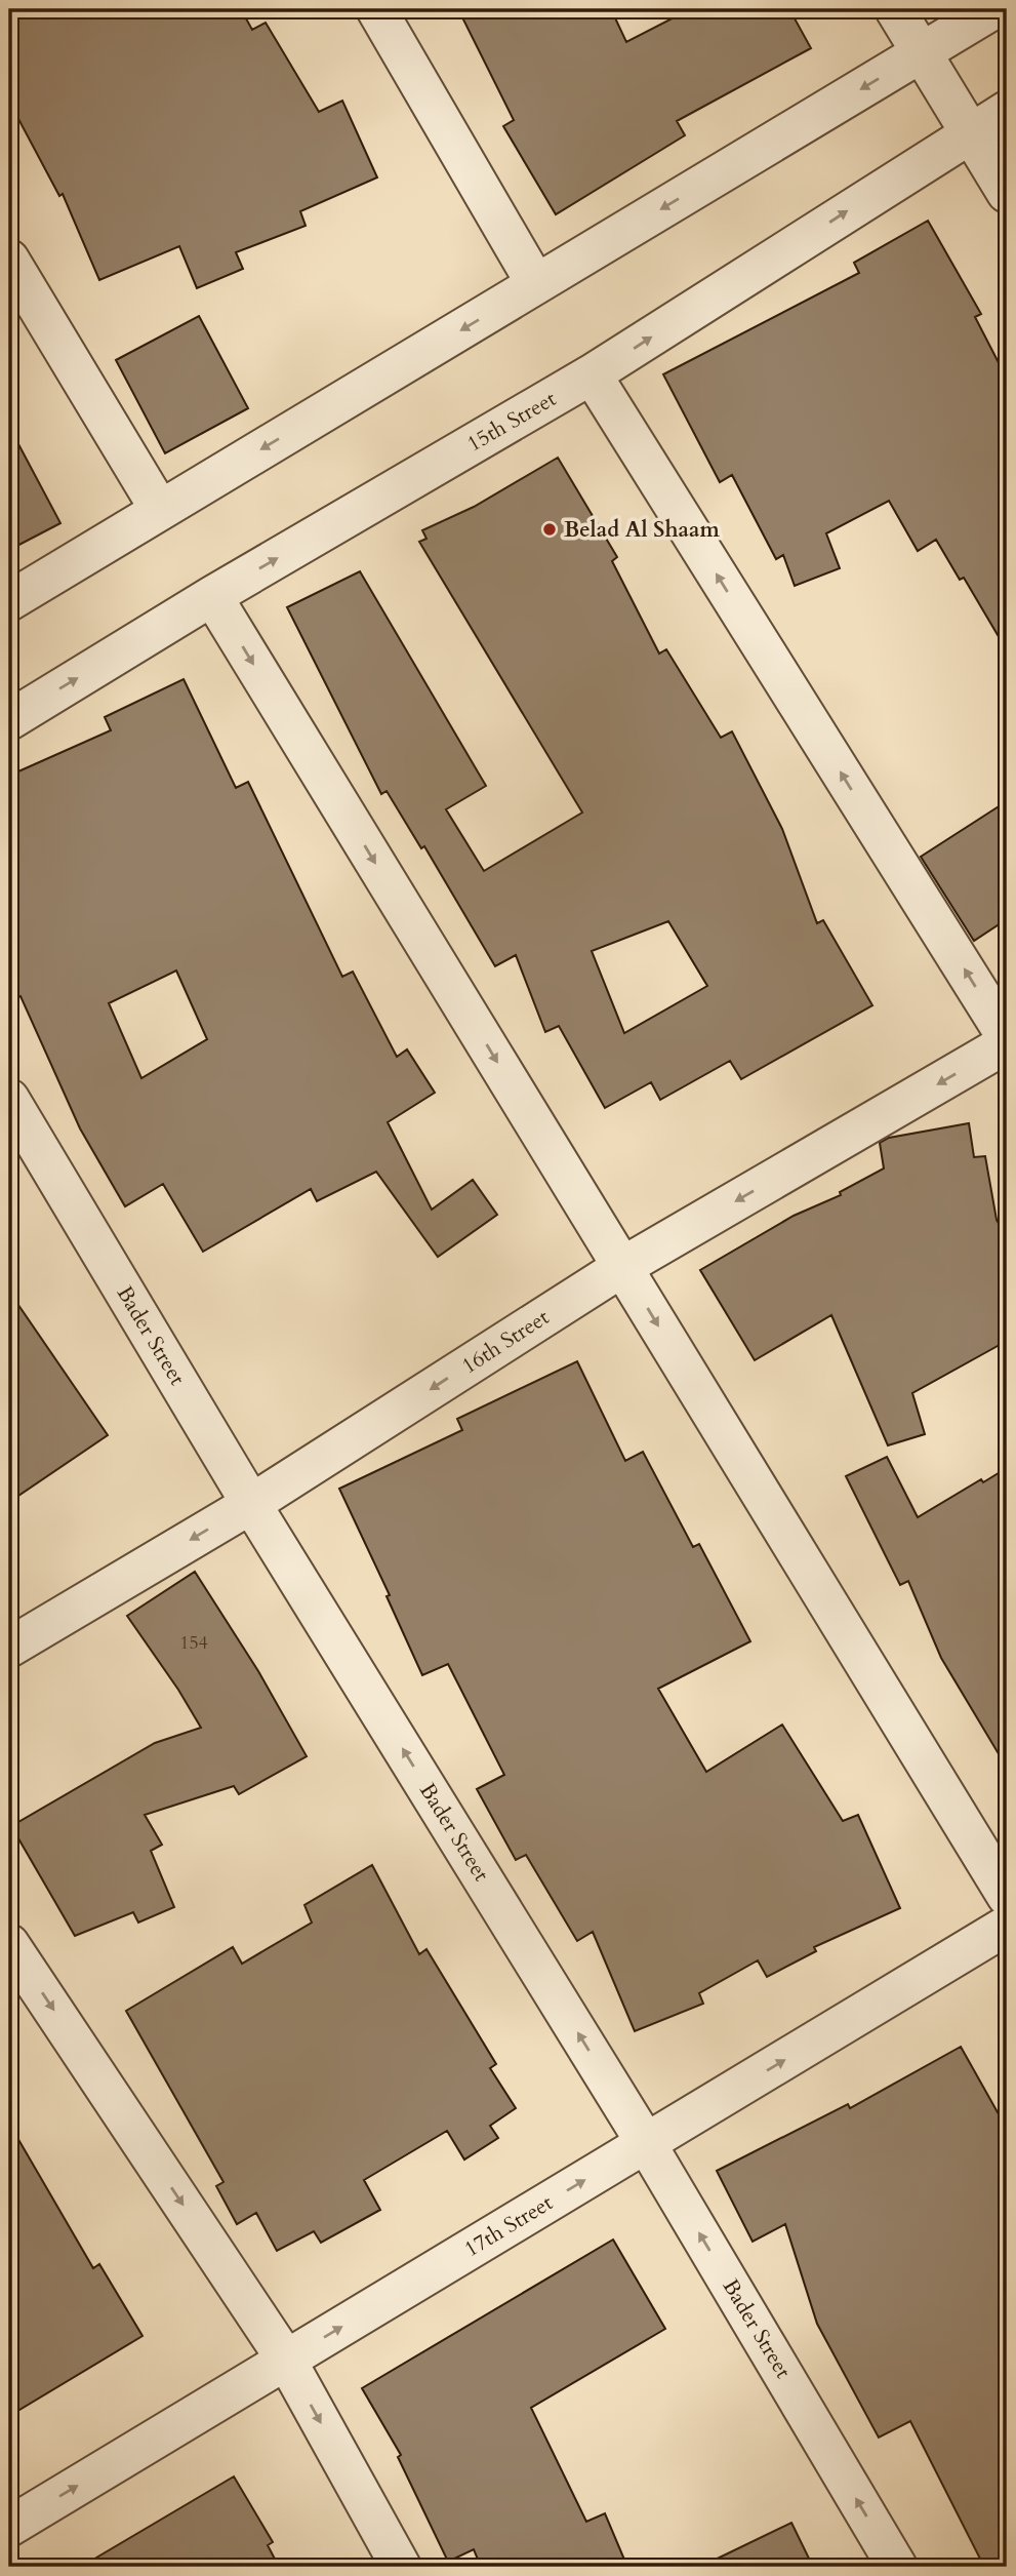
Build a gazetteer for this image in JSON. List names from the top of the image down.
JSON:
{
  "streets": {
    "street": [
      "15th Street",
      "Bader Street",
      "16th Street",
      "17th Street"
    ]
  },
  "crossings": [
    ["Bader Street", "16th Street"],
    ["Bader Street", "17th Street"]
  ],
  "one_way": ["Bader Street", "16th Street", "17th Street"],
  "places": ["Belad Al Shaam"],
  "house_numbers": ["154"]
}
